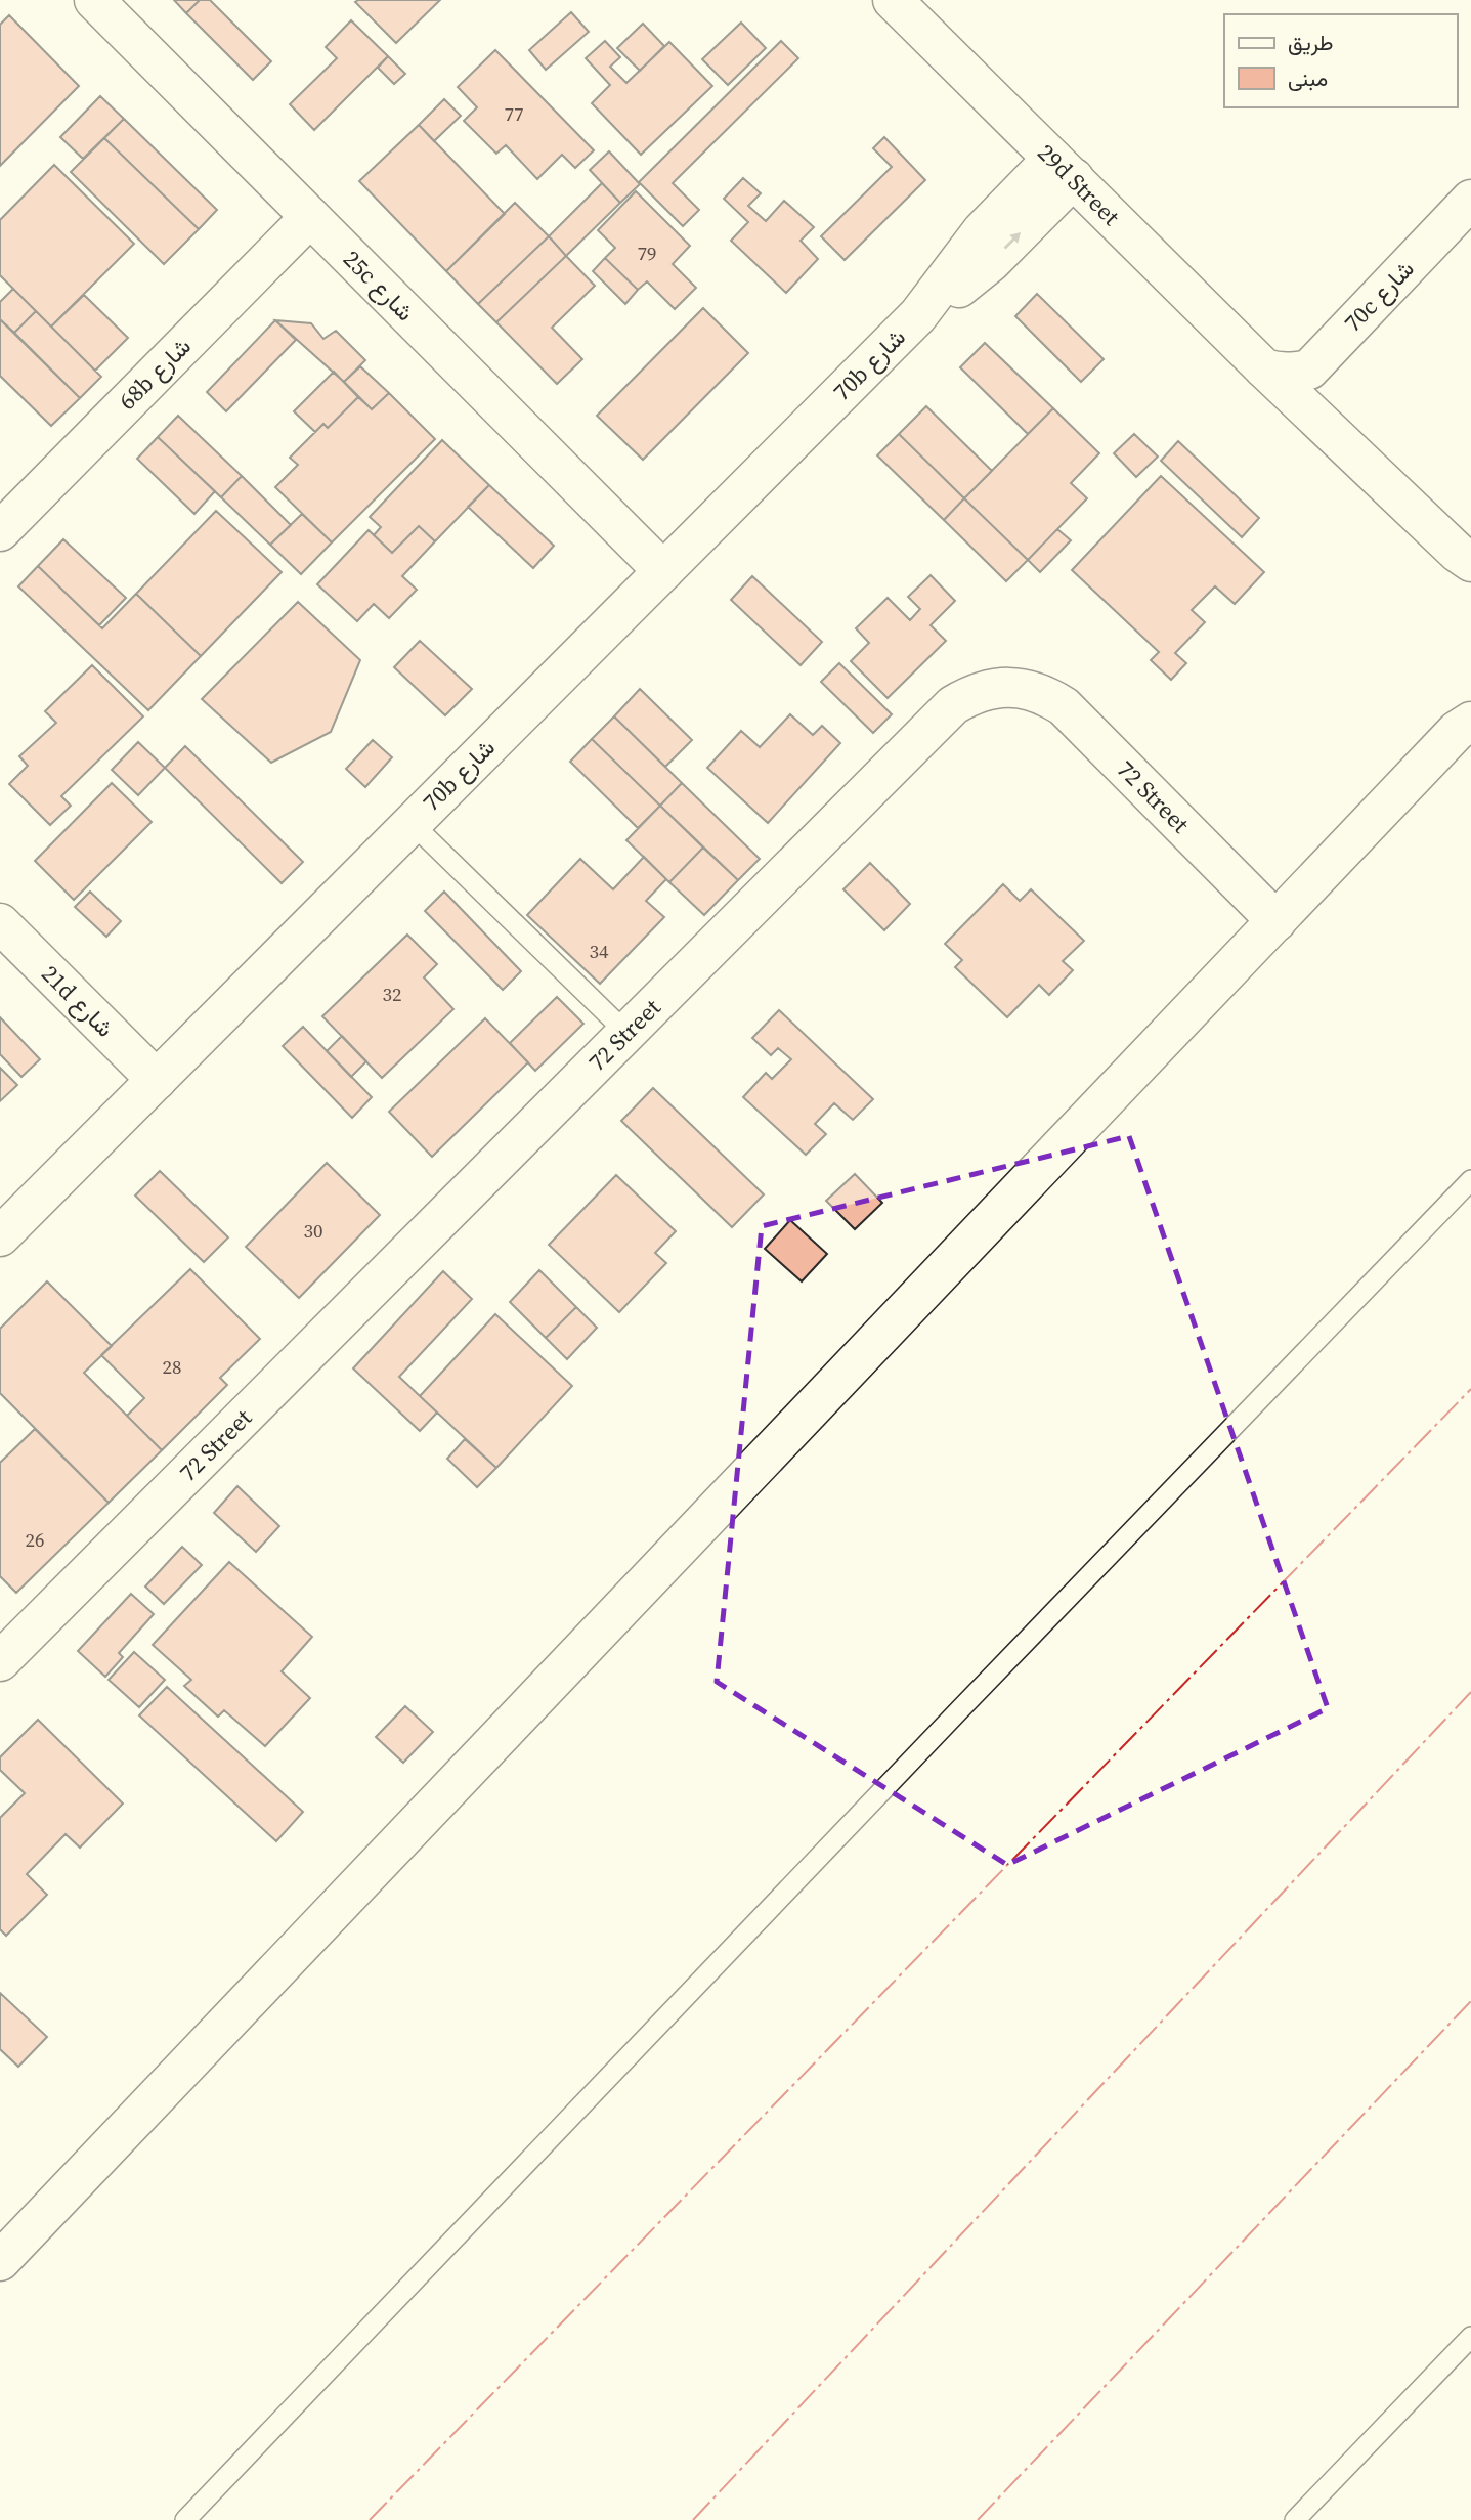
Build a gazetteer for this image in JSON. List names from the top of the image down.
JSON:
{
  "streets": {
    "street": [
      "29d Street",
      "25c شارع",
      "70c شارع",
      "70b شارع",
      "68b شارع",
      "72 Street",
      "21d شارع"
    ]
  },
  "crossings": [
    ["29d Street", "70c شارع"],
    ["29d Street", "70b شارع"],
    ["25c شارع", "70b شارع"],
    ["25c شارع", "68b شارع"],
    ["70b شارع", "21d شارع"]
  ],
  "house_numbers": [
    "77",
    "79",
    "34",
    "32",
    "30",
    "28",
    "26"
  ],
  "legend": ["طريق", "مبنى"]
}
